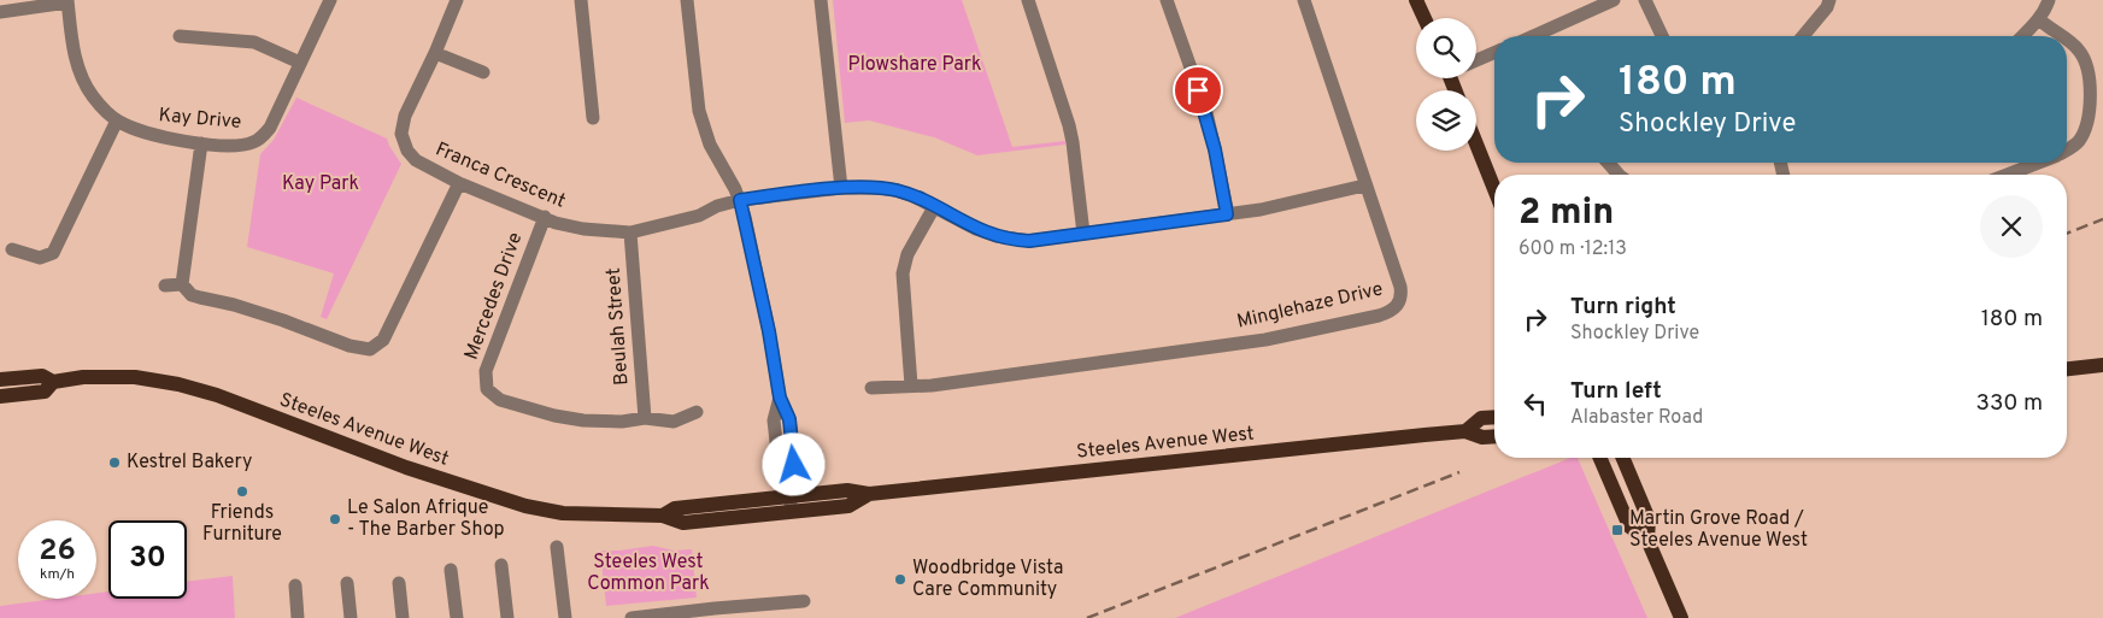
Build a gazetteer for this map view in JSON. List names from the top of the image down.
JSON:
{
  "streets": {
    "main road": ["Steeles Avenue West"],
    "street": [
      "Kay Drive",
      "Franca Crescent",
      "Mercedes Drive",
      "Minglehaze Drive",
      "Beulah Street"
    ]
  },
  "crossings": [
    ["Franca Crescent", "Mercedes Drive"],
    ["Franca Crescent", "Minglehaze Drive"],
    ["Franca Crescent", "Beulah Street"],
    ["Mercedes Drive", "Beulah Street"]
  ],
  "parks": ["Plowshare Park", "Kay Park", "Steeles West Common Park"],
  "places": {
    "other": [
      "Kestrel Bakery",
      "Friends Furniture",
      "Le Salon Afrique - The Barber Shop",
      "Woodbridge Vista Care Community"
    ],
    "transit": ["Martin Grove Road / Steeles Avenue West"]
  },
  "page": {
    "turn": ["180 m", "Shockley Drive"],
    "heading": ["2 min", "600 m · 12:13"],
    "list": [
      {
        "name": "Turn right",
        "note": "Shockley Drive",
        "value": "180 m"
      },
      {
        "name": "Turn left",
        "note": "Alabaster Road",
        "value": "330 m"
      }
    ],
    "speed": "26 km/h",
    "limit": "30"
  }
}
